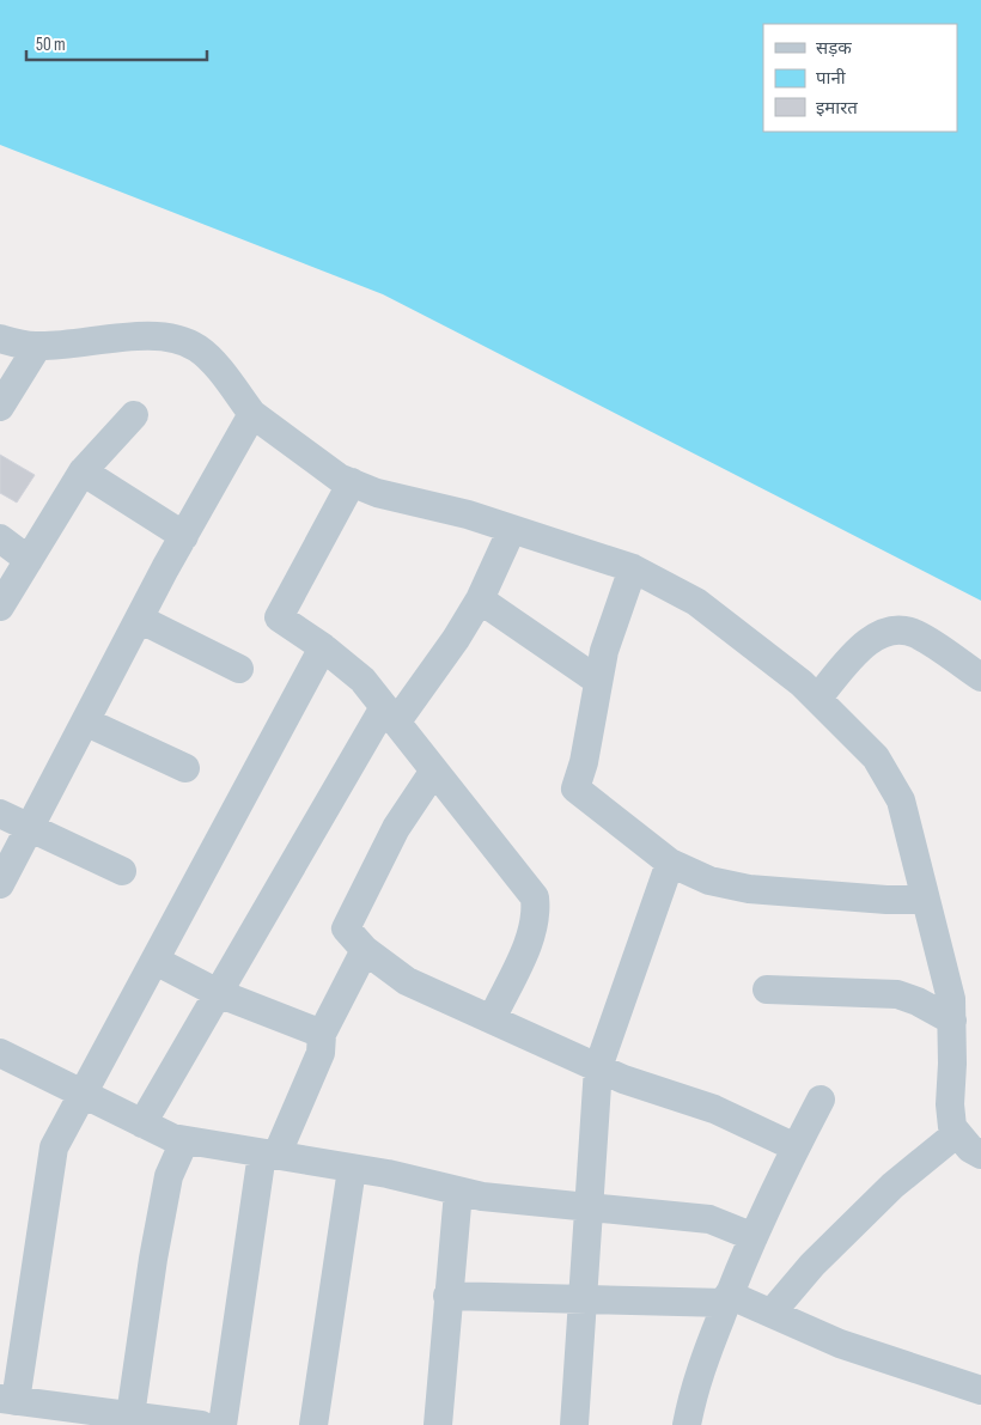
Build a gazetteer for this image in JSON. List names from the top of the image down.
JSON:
{
  "legend": ["सड़क", "पानी", "इमारत"],
  "scale_bar": "50 m"
}
